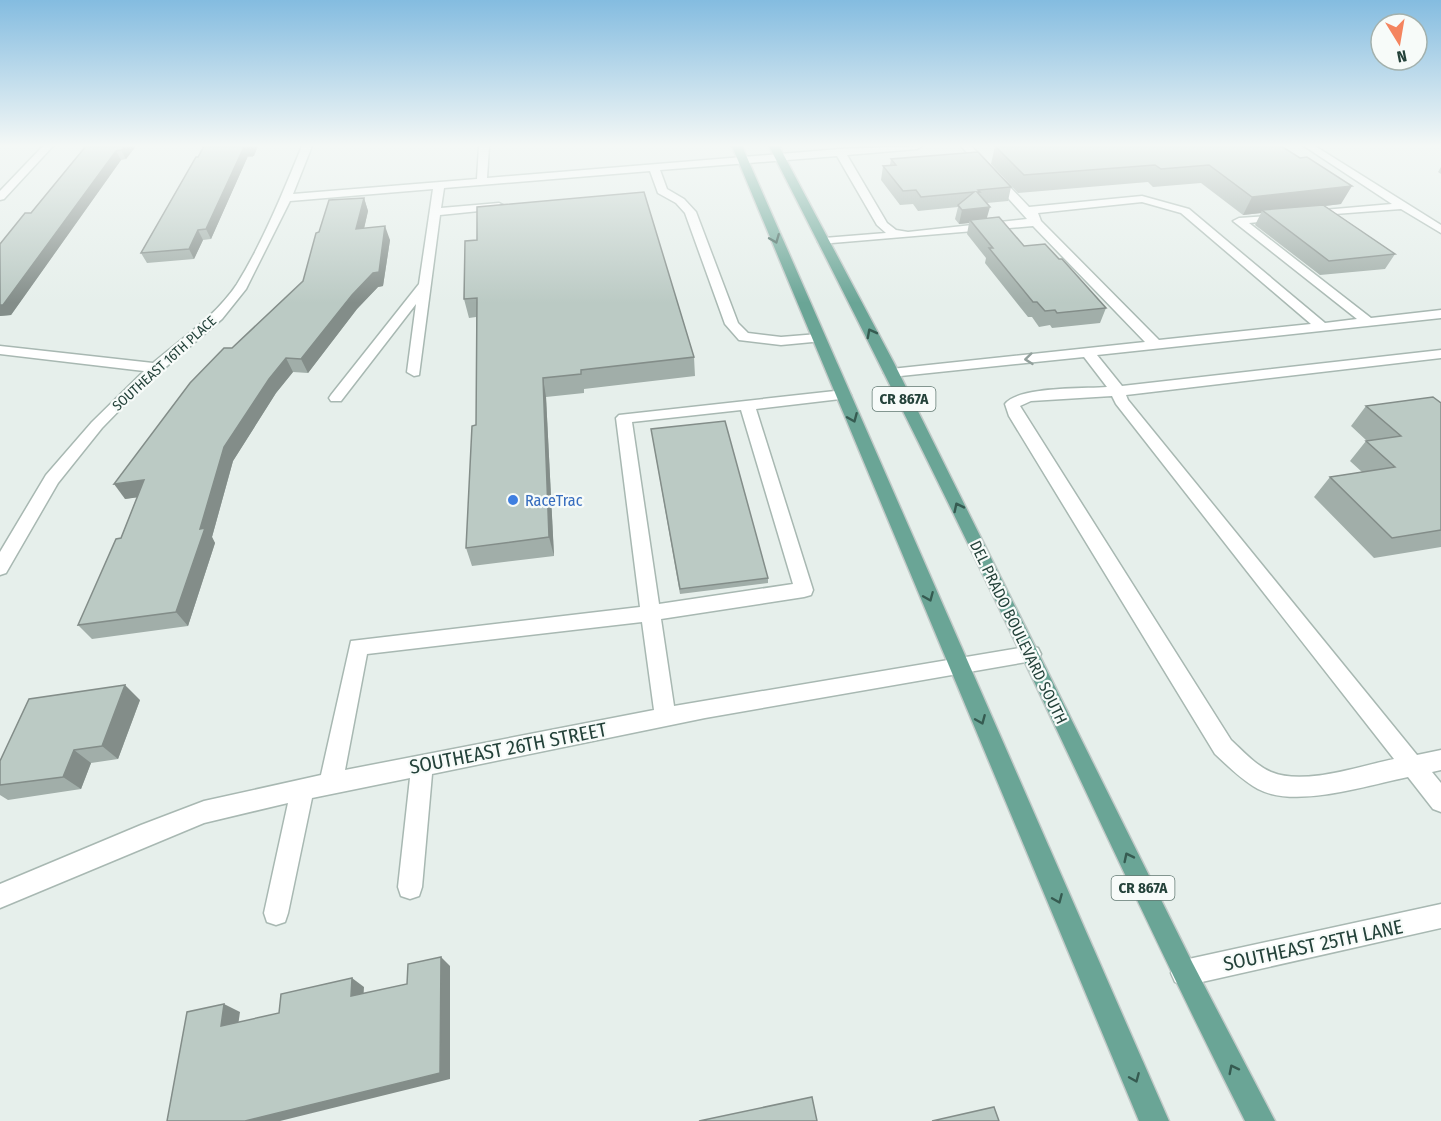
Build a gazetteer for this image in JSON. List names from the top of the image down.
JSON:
{
  "streets": {
    "main road": ["CR 867A", "DEL PRADO BOULEVARD SOUTH"],
    "street": ["SOUTHEAST 16TH PLACE", "SOUTHEAST 26TH STREET", "SOUTHEAST 25TH LANE"]
  },
  "crossings": [
    ["CR 867A", "SOUTHEAST 26TH STREET"],
    ["DEL PRADO BOULEVARD SOUTH", "SOUTHEAST 26TH STREET"],
    ["DEL PRADO BOULEVARD SOUTH", "SOUTHEAST 25TH LANE"]
  ],
  "places": ["RaceTrac"],
  "north": "bottom"
}
